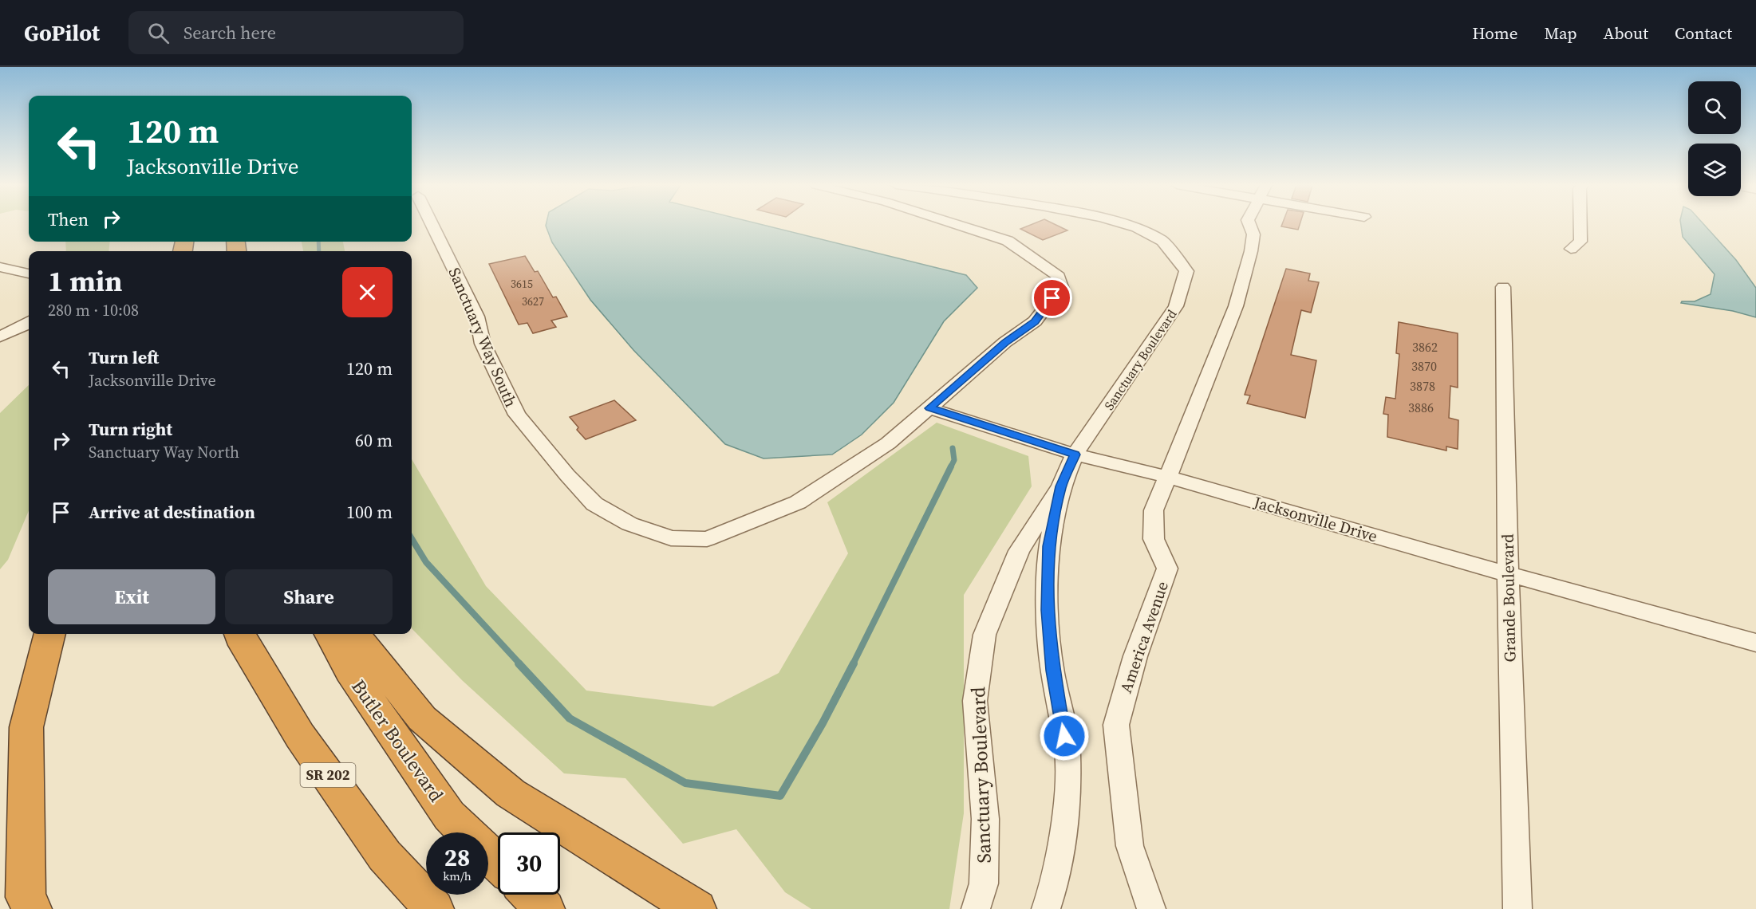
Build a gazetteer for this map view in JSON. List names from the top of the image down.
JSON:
{
  "streets": {
    "highway": ["Butler Boulevard", "SR 202"],
    "street": [
      "Sanctuary Way South",
      "Sanctuary Boulevard",
      "Jacksonville Drive",
      "Grande Boulevard",
      "America Avenue"
    ]
  },
  "crossings": [
    ["Sanctuary Way South", "Jacksonville Drive"],
    ["Sanctuary Boulevard", "Jacksonville Drive"],
    ["Jacksonville Drive", "Grande Boulevard"],
    ["Jacksonville Drive", "America Avenue"]
  ],
  "house_numbers": [
    "3615",
    "3627",
    "3862",
    "3870",
    "3878",
    "3886"
  ],
  "page": {
    "header": "GoPilot",
    "search": "Search here",
    "nav": [
      "Home",
      "Map",
      "About",
      "Contact"
    ],
    "turn": ["120 m", "Jacksonville Drive"],
    "then": "Then",
    "heading": ["1 min", "280 m · 10:08"],
    "list": [
      {
        "name": "Turn left",
        "note": "Jacksonville Drive",
        "value": "120 m"
      },
      {
        "name": "Turn right",
        "note": "Sanctuary Way North",
        "value": "60 m"
      },
      {
        "name": "Arrive at destination",
        "value": "100 m"
      }
    ],
    "buttons": ["Exit", "Share"],
    "speed": "28 km/h",
    "limit": "30"
  }
}
